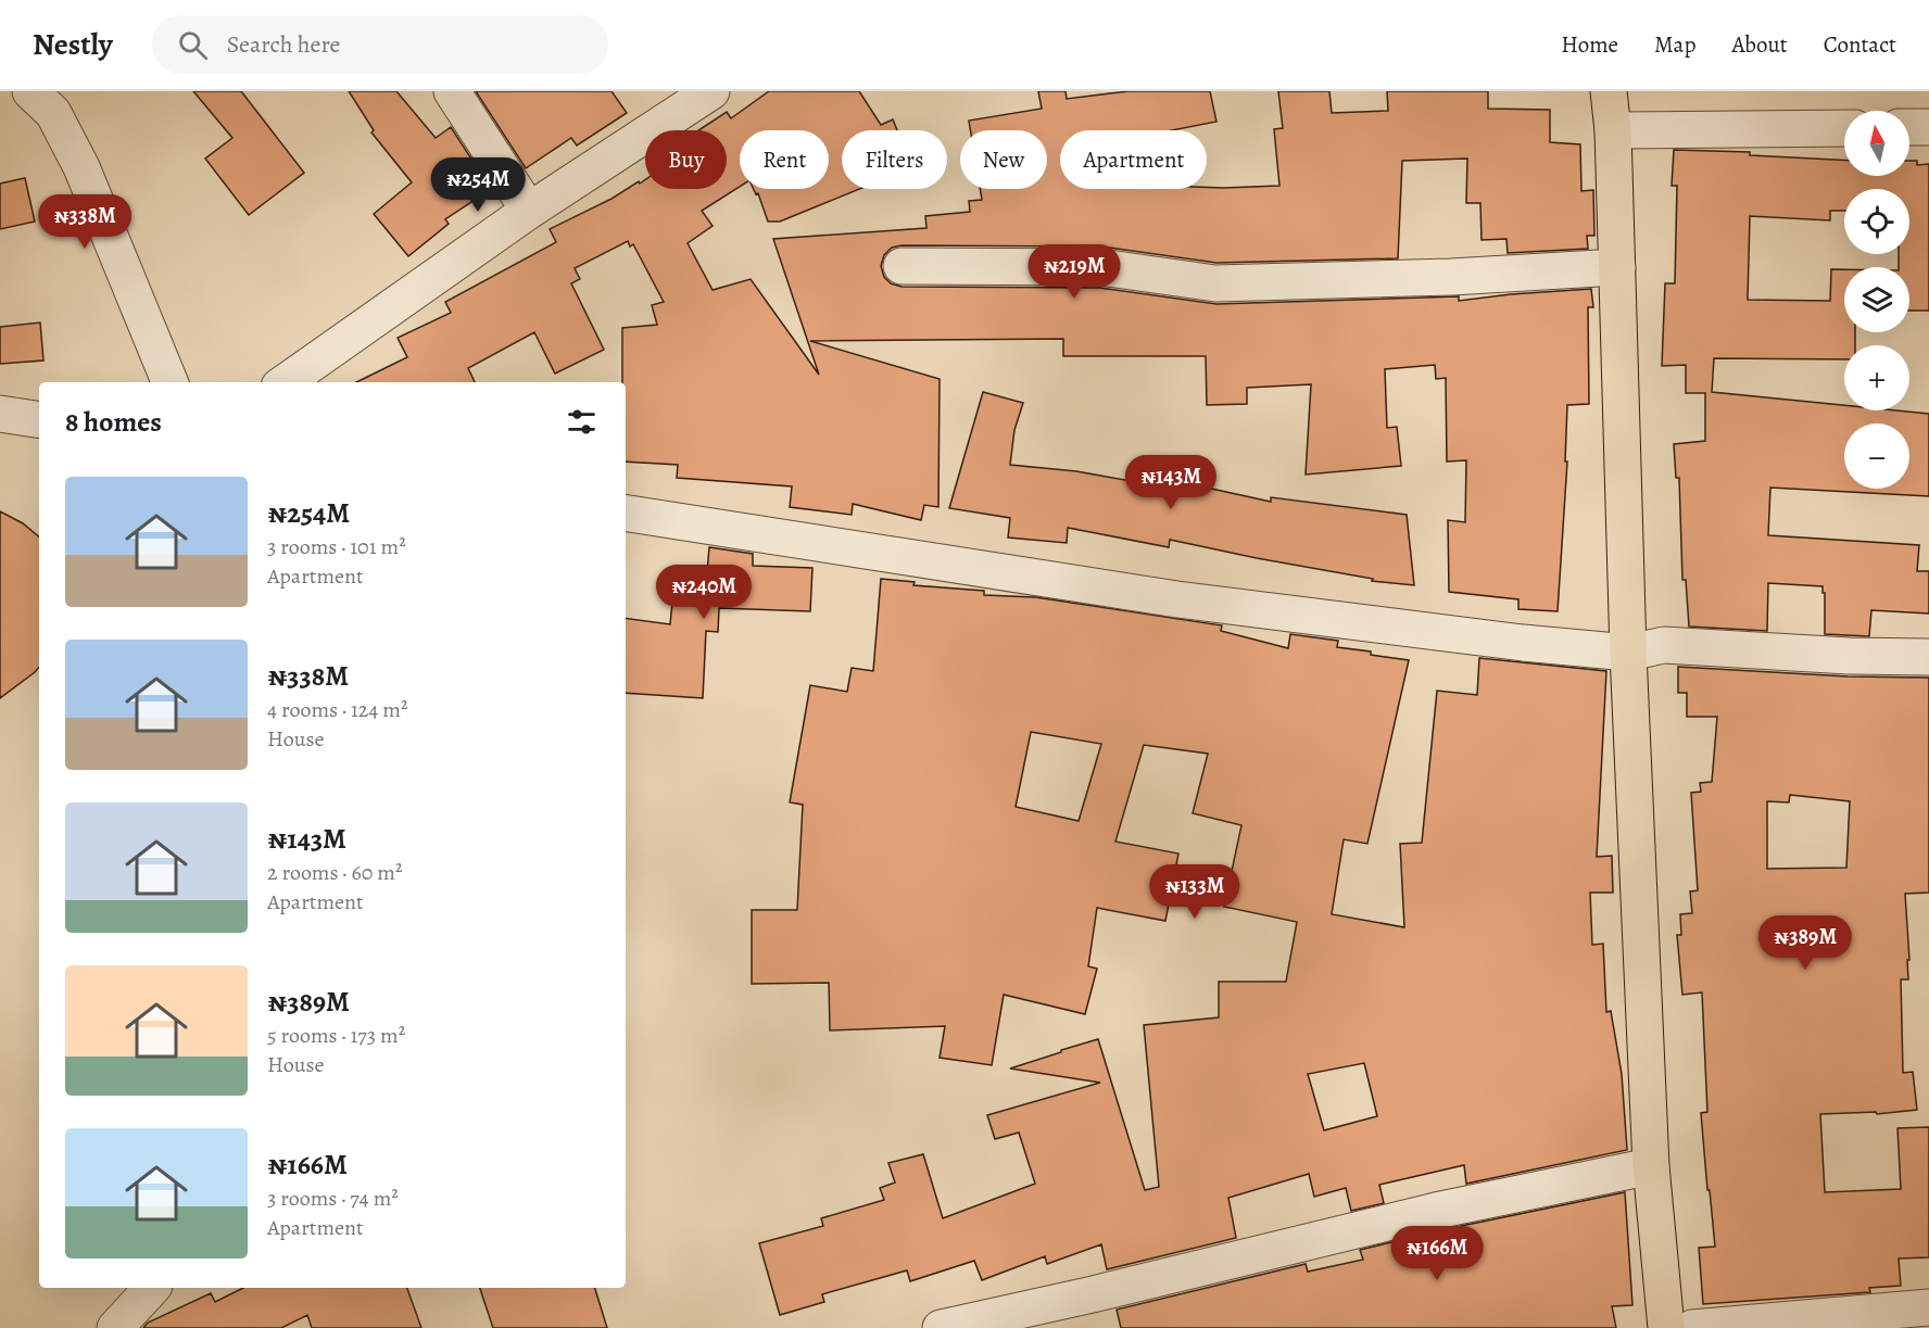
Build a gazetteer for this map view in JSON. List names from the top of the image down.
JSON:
{
  "north": "top",
  "page": {
    "header": "Nestly",
    "search": "Search here",
    "nav": [
      "Home",
      "Map",
      "About",
      "Contact"
    ],
    "map_buttons": ["+", "−"],
    "chip": [
      "Buy",
      "Rent",
      "Filters",
      "New",
      "Apartment"
    ],
    "price": [
      "₦254M",
      "₦338M",
      "₦219M",
      "₦143M",
      "₦240M",
      "₦133M",
      "₦389M",
      "₦166M"
    ],
    "heading": "8 homes",
    "list": [
      {
        "name": "₦254M",
        "note": "3 rooms · 101 m² · Apartment"
      },
      {
        "name": "₦338M",
        "note": "4 rooms · 124 m² · House"
      },
      {
        "name": "₦143M",
        "note": "2 rooms · 60 m² · Apartment"
      },
      {
        "name": "₦389M",
        "note": "5 rooms · 173 m² · House"
      },
      {
        "name": "₦166M",
        "note": "3 rooms · 74 m² · Apartment"
      }
    ]
  }
}
